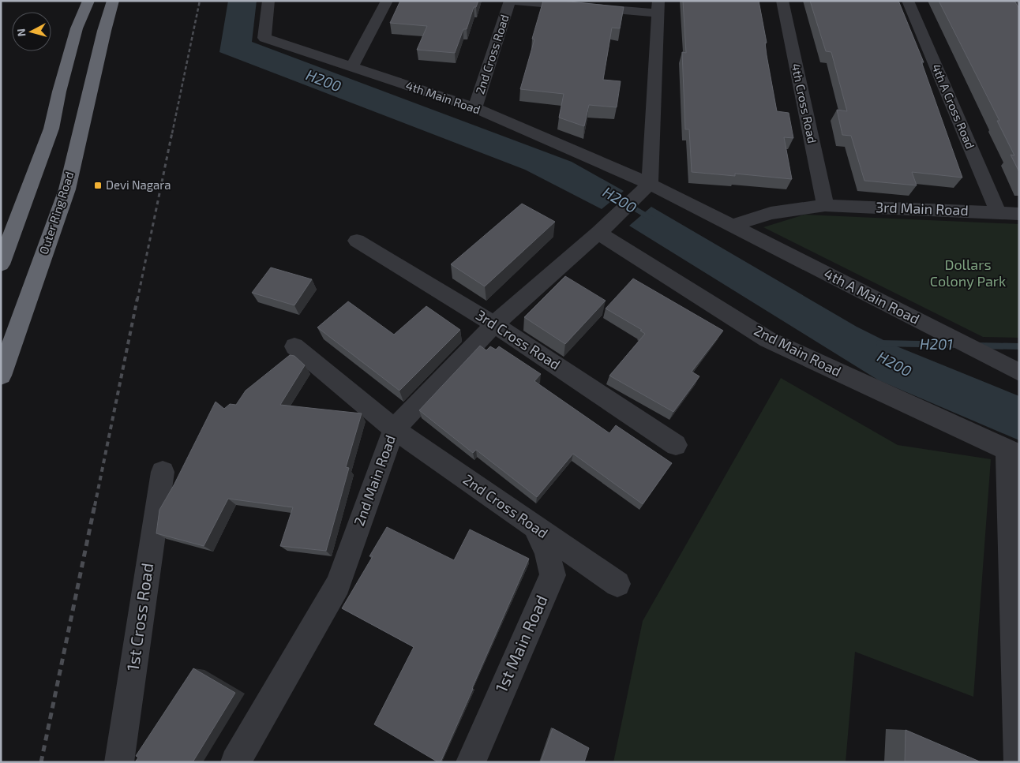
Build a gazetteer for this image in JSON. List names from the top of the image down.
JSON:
{
  "streets": {
    "highway": ["Outer Ring Road"],
    "street": [
      "2nd Cross Road",
      "4th Main Road",
      "4th Cross Road",
      "4th A Cross Road",
      "3rd Main Road",
      "4th A Main Road",
      "3rd Cross Road",
      "2nd Main Road",
      "1st Cross Road",
      "1st Main Road"
    ]
  },
  "crossings": [
    ["2nd Cross Road", "4th Main Road"],
    ["2nd Cross Road", "2nd Main Road"],
    ["2nd Cross Road", "1st Main Road"],
    ["4th Main Road", "3rd Main Road"],
    ["4th Main Road", "4th A Main Road"],
    ["4th Cross Road", "3rd Main Road"],
    ["4th A Cross Road", "3rd Main Road"],
    ["3rd Main Road", "4th A Main Road"],
    ["3rd Cross Road", "2nd Main Road"]
  ],
  "water": ["H200", "H201"],
  "parks": ["Dollars Colony Park"],
  "places": {
    "transit": ["Devi Nagara"]
  },
  "north": "left"
}
